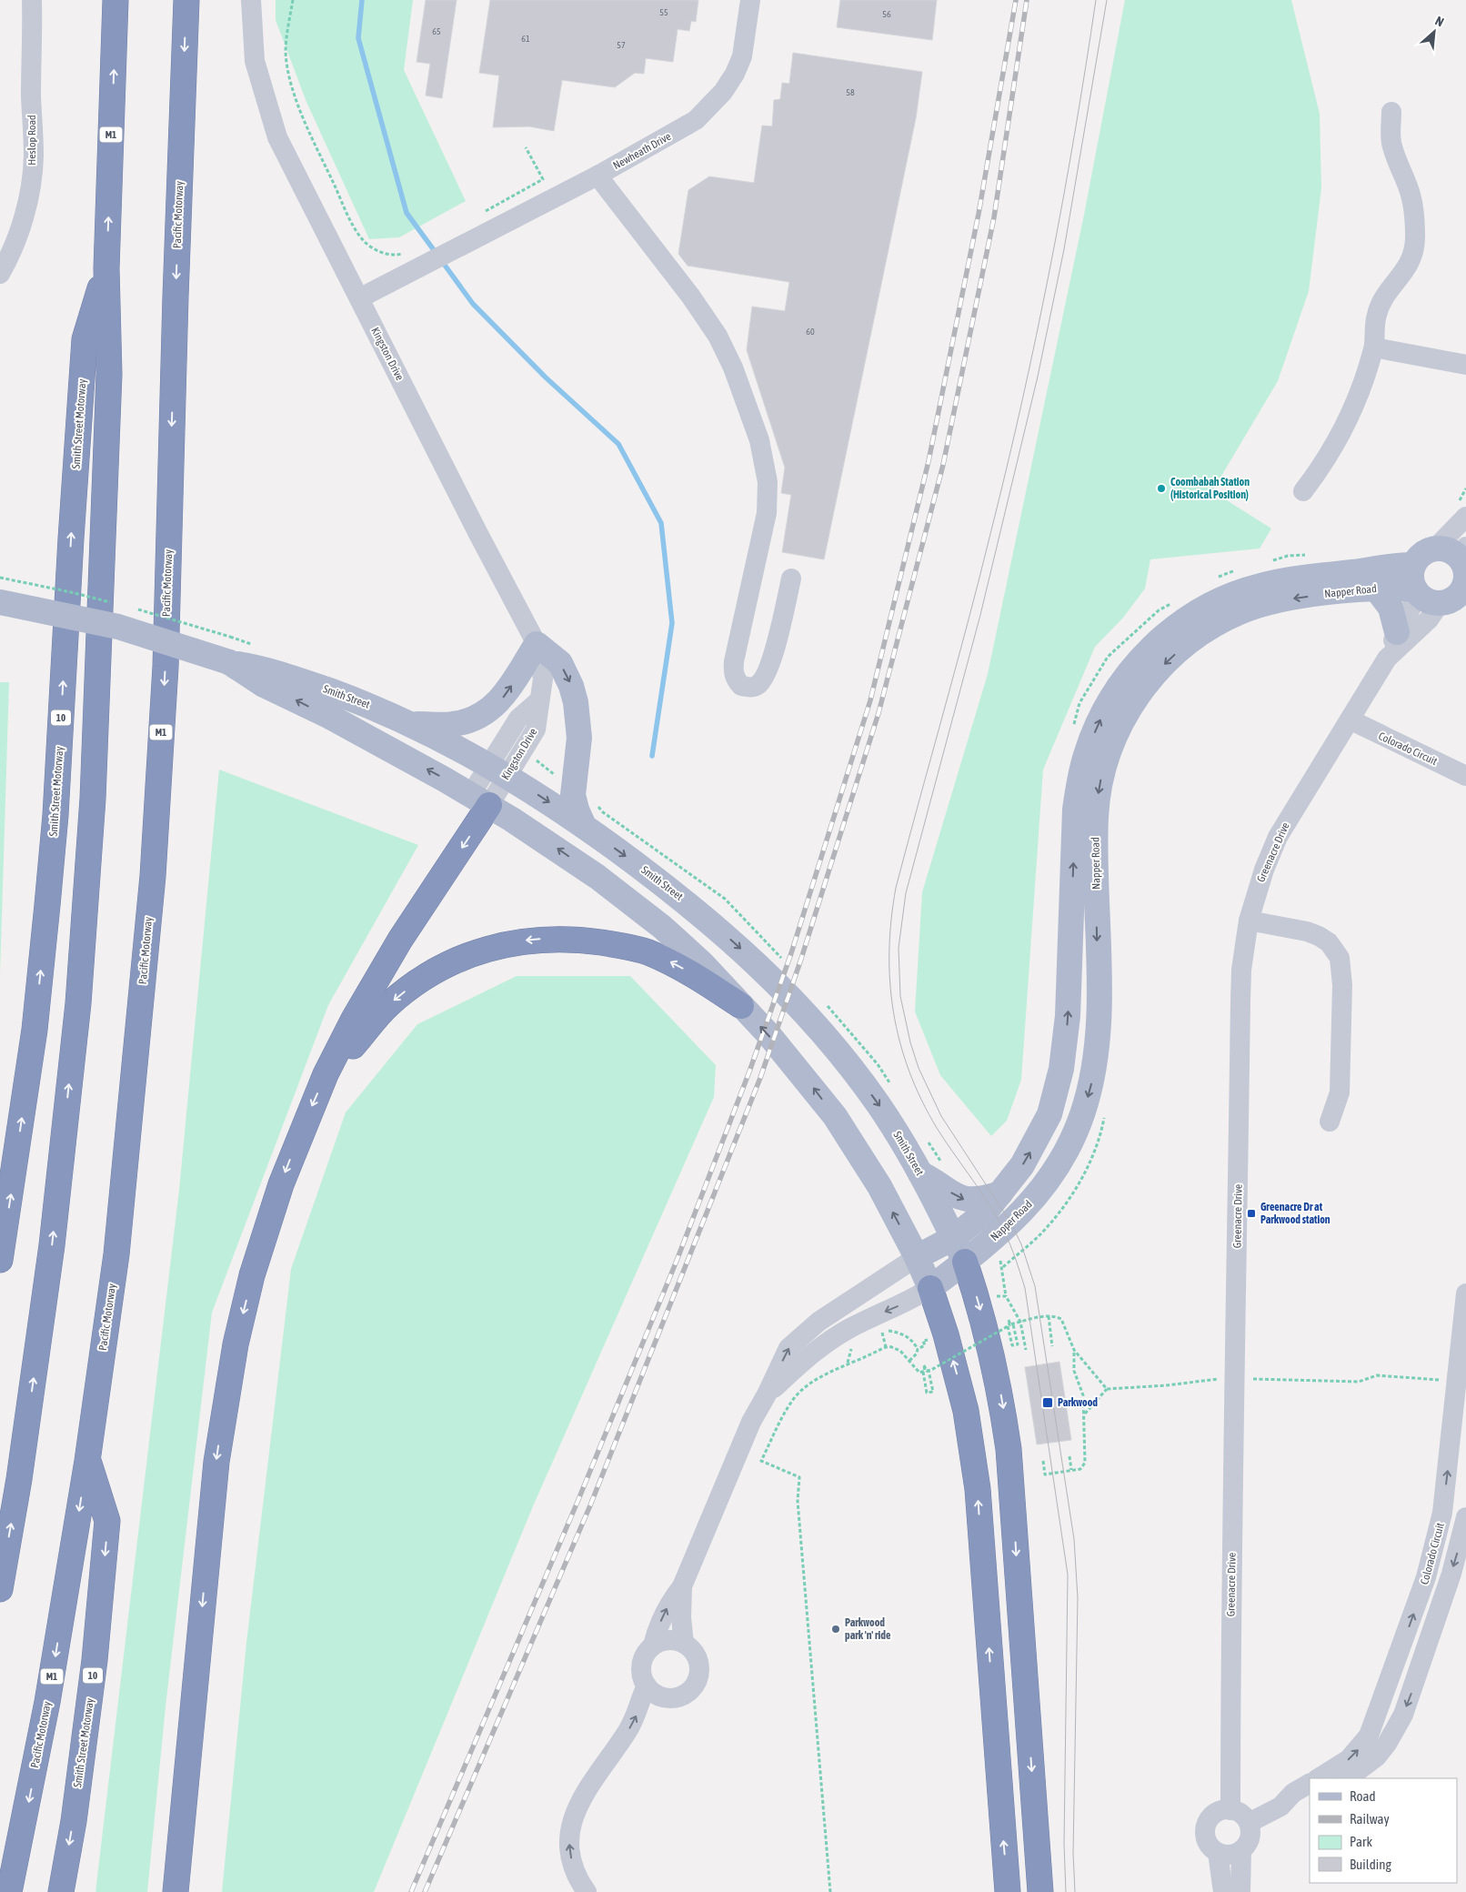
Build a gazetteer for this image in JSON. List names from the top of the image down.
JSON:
{
  "streets": {
    "highway": [
      "M1",
      "Pacific Motorway",
      "Smith Street Motorway",
      "10"
    ],
    "main road": ["Napper Road", "Smith Street"],
    "street": [
      "Heslop Road",
      "Newheath Drive",
      "Kingston Drive",
      "Colorado Circuit",
      "Greenacre Drive"
    ]
  },
  "crossings": [
    ["M1", "Smith Street Motorway"],
    ["Newheath Drive", "Kingston Drive"],
    ["Pacific Motorway", "Smith Street Motorway"],
    ["Kingston Drive", "Smith Street"],
    ["Napper Road", "Smith Street"],
    ["Napper Road", "Greenacre Drive"],
    ["Colorado Circuit", "Greenacre Drive"]
  ],
  "places": {
    "other": ["Coombabah Station (Historical Position)", "Parkwood park 'n' ride"],
    "transit": ["Greenacre Dr at Parkwood station", "Parkwood"]
  },
  "house_numbers": [
    "55",
    "56",
    "65",
    "61",
    "57",
    "58",
    "60"
  ],
  "legend": [
    "Road",
    "Railway",
    "Park",
    "Building"
  ],
  "north": "top right"
}
